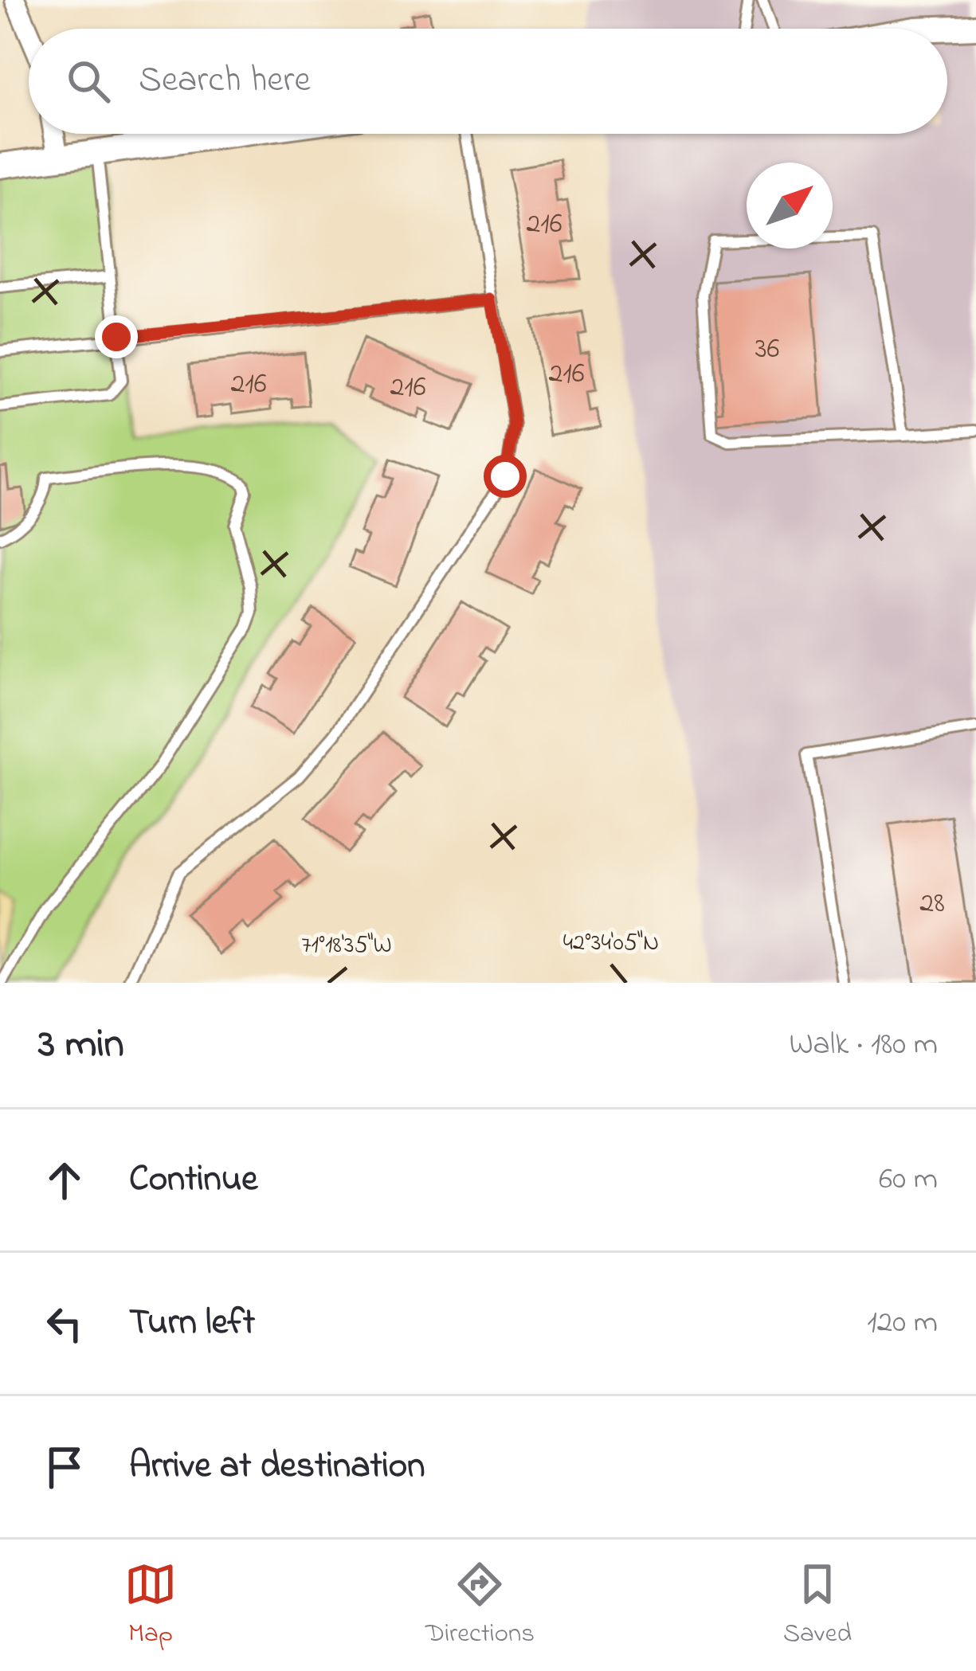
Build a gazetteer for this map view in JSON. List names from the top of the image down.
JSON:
{
  "house_numbers": [
    "216",
    "36",
    "216",
    "216",
    "216",
    "28"
  ],
  "north": "top right",
  "page": {
    "search": "Search here",
    "heading": ["3 min", "Walk · 180 m"],
    "list": [
      ["Continue", "60 m"],
      ["Turn left", "120 m"],
      "Arrive at destination"
    ],
    "nav": ["Map", "Directions", "Saved"]
  },
  "coordinates": ["42°34'05\"N", "71°18'35\"W"]
}
